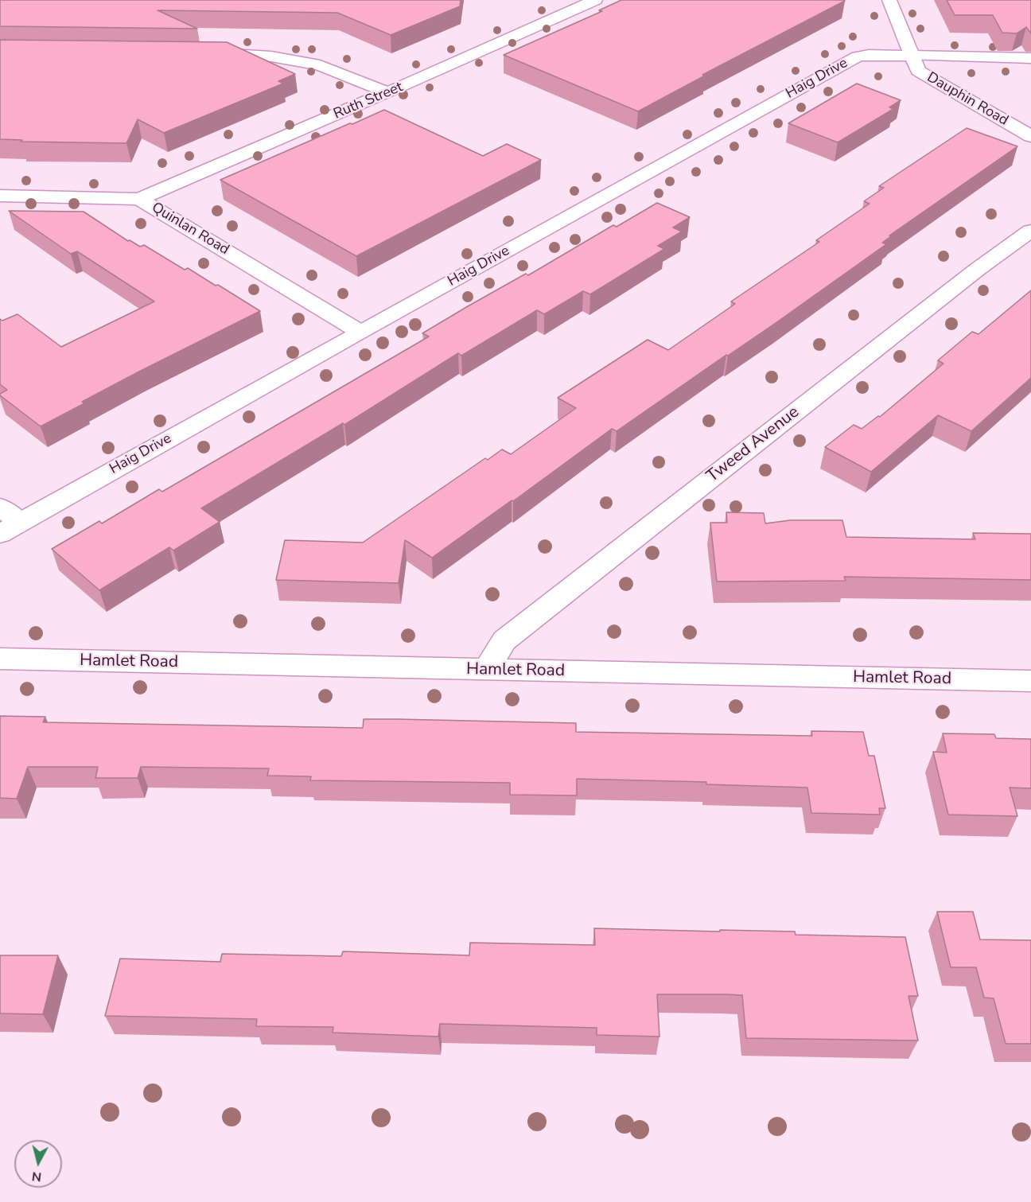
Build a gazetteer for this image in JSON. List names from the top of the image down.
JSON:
{
  "streets": {
    "street": [
      "Haig Drive",
      "Dauphin Road",
      "Ruth Street",
      "Quinlan Road",
      "Tweed Avenue",
      "Hamlet Road"
    ]
  },
  "crossings": [
    ["Haig Drive", "Dauphin Road"],
    ["Haig Drive", "Quinlan Road"],
    ["Ruth Street", "Quinlan Road"],
    ["Tweed Avenue", "Hamlet Road"]
  ],
  "north": "bottom"
}
